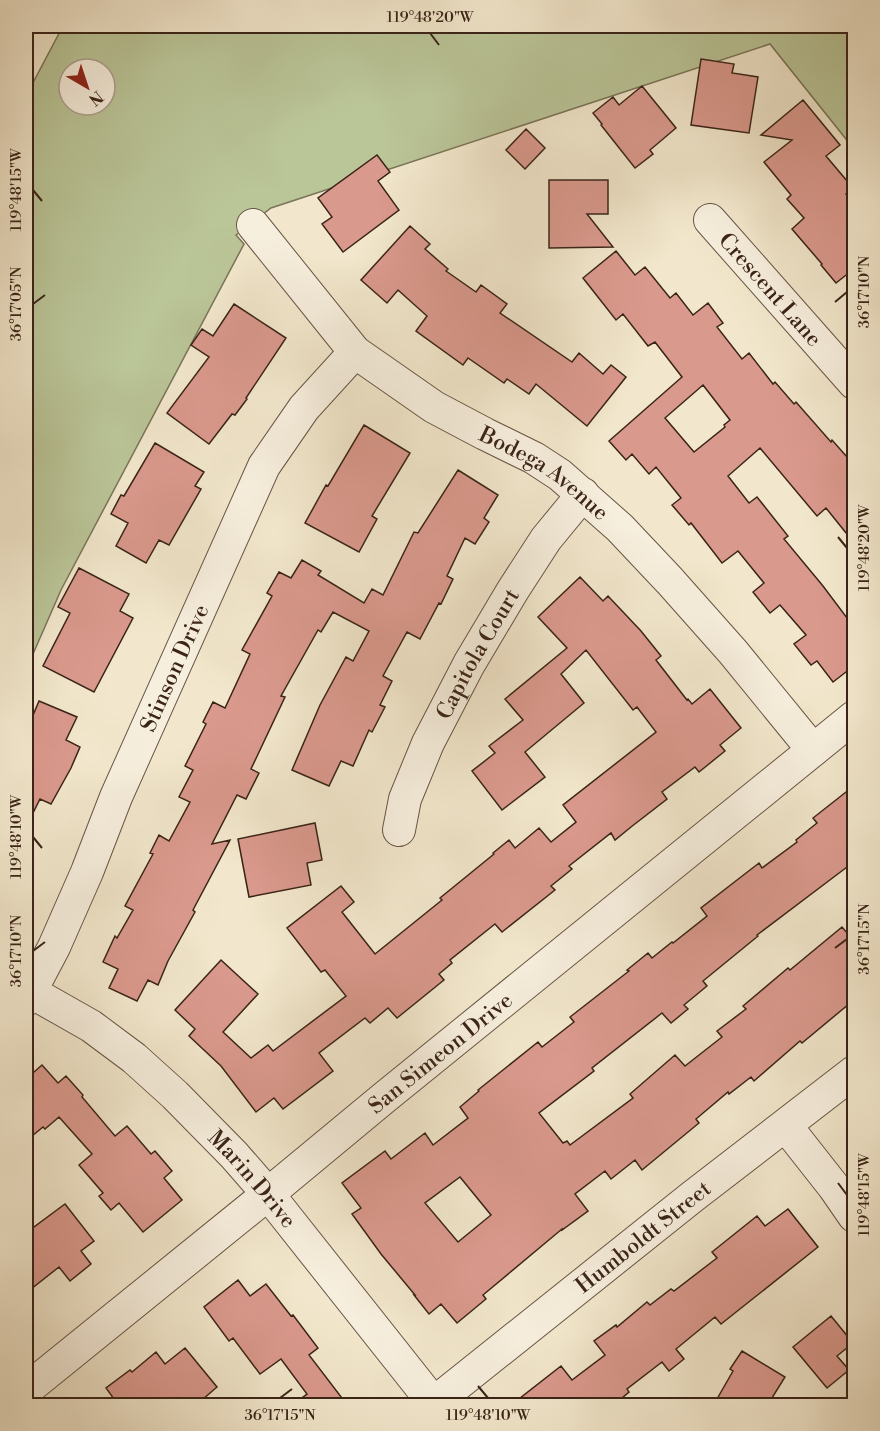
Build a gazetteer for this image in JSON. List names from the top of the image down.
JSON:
{
  "streets": {
    "street": [
      "Crescent Lane",
      "Bodega Avenue",
      "Capitola Court",
      "Stinson Drive",
      "San Simeon Drive",
      "Marin Drive",
      "Humboldt Street"
    ]
  },
  "crossings": [
    ["Bodega Avenue", "Capitola Court"],
    ["Bodega Avenue", "Stinson Drive"],
    ["Bodega Avenue", "San Simeon Drive"],
    ["Stinson Drive", "Marin Drive"],
    ["San Simeon Drive", "Marin Drive"],
    ["Marin Drive", "Humboldt Street"]
  ],
  "north": "bottom right",
  "coordinates": [
    "119°48'20\"W",
    "119°48'15\"W",
    "36°17'10\"N",
    "36°17'05\"N",
    "119°48'10\"W",
    "36°17'15\"N"
  ]
}
